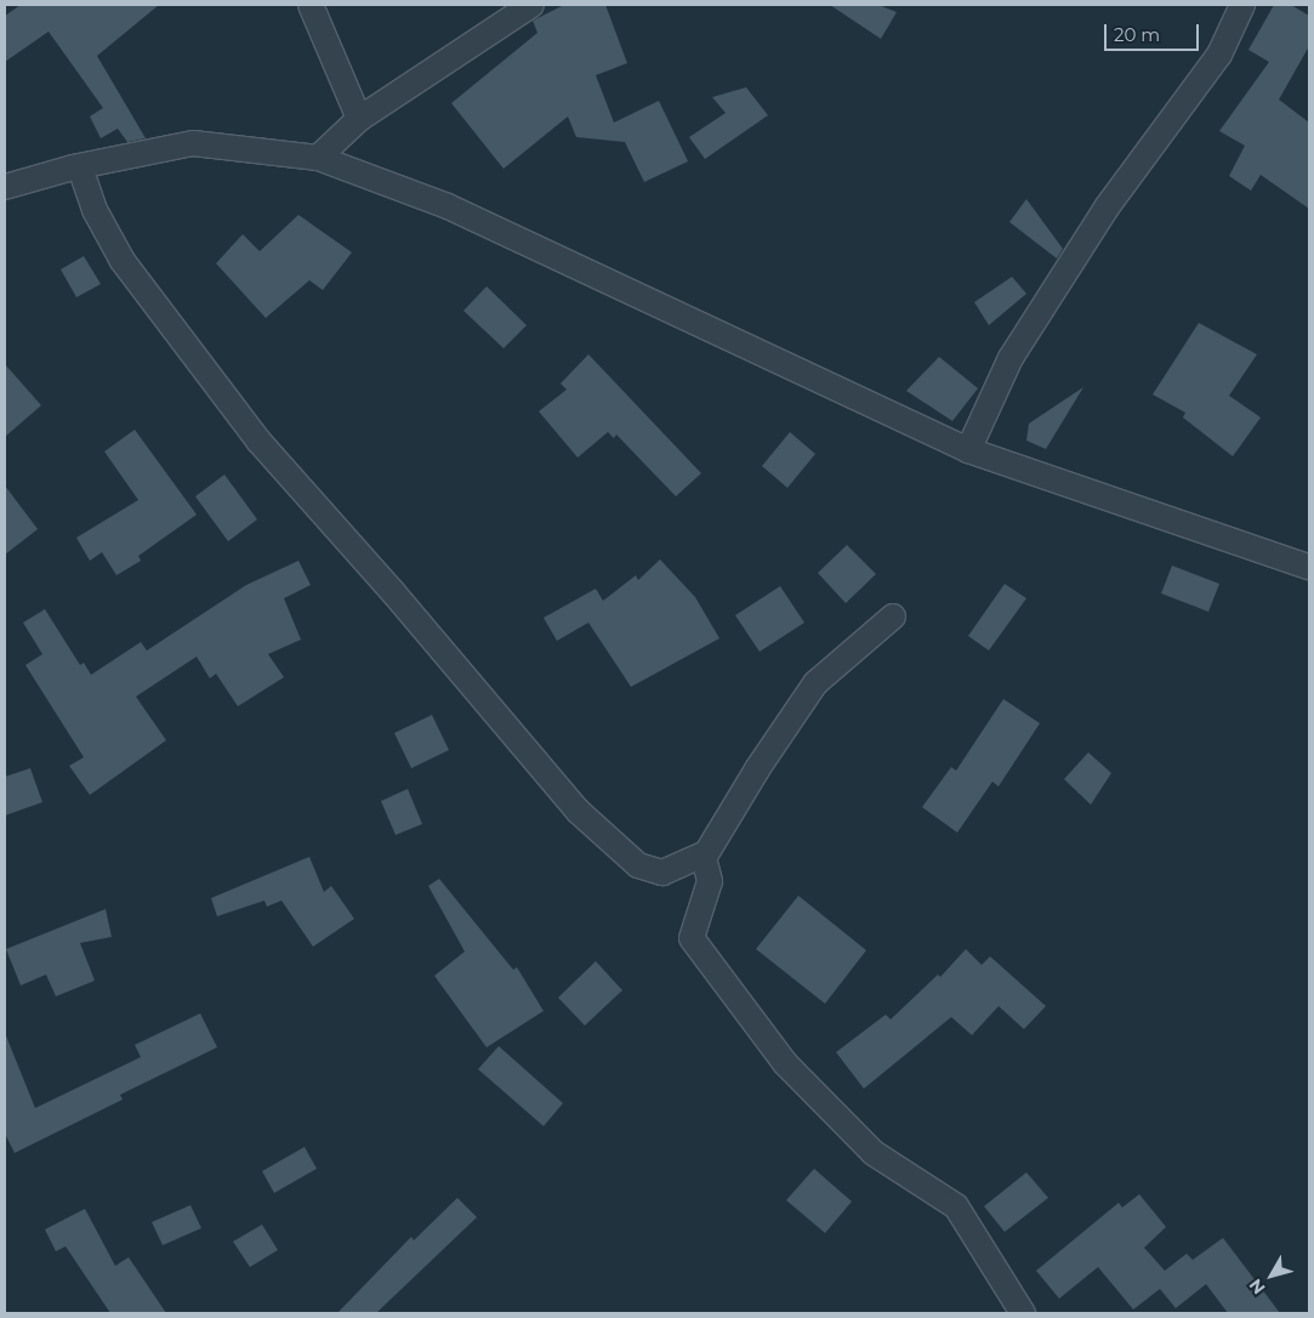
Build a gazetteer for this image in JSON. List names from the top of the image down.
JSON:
{
  "scale_bar": "20 m",
  "north": "bottom left"
}
